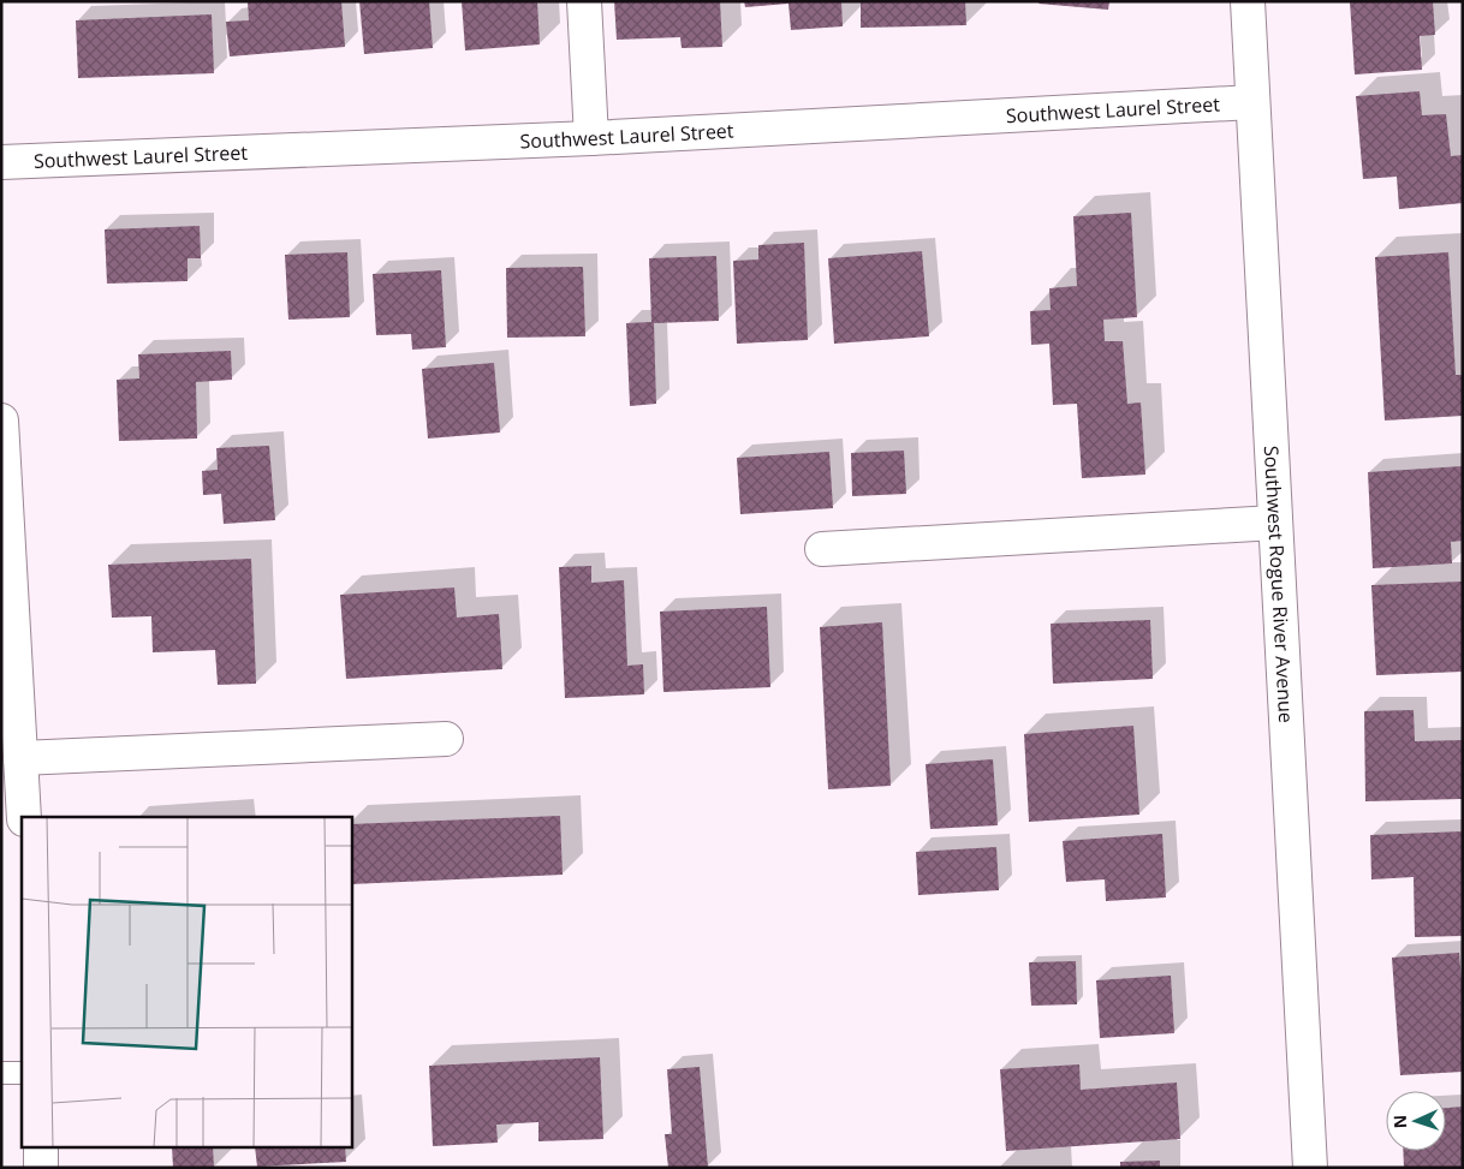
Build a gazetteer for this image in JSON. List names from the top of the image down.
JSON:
{
  "streets": {
    "street": ["Southwest Laurel Street", "Southwest Rogue River Avenue"]
  },
  "crossings": [
    ["Southwest Laurel Street", "Southwest Rogue River Avenue"]
  ],
  "north": "left"
}
